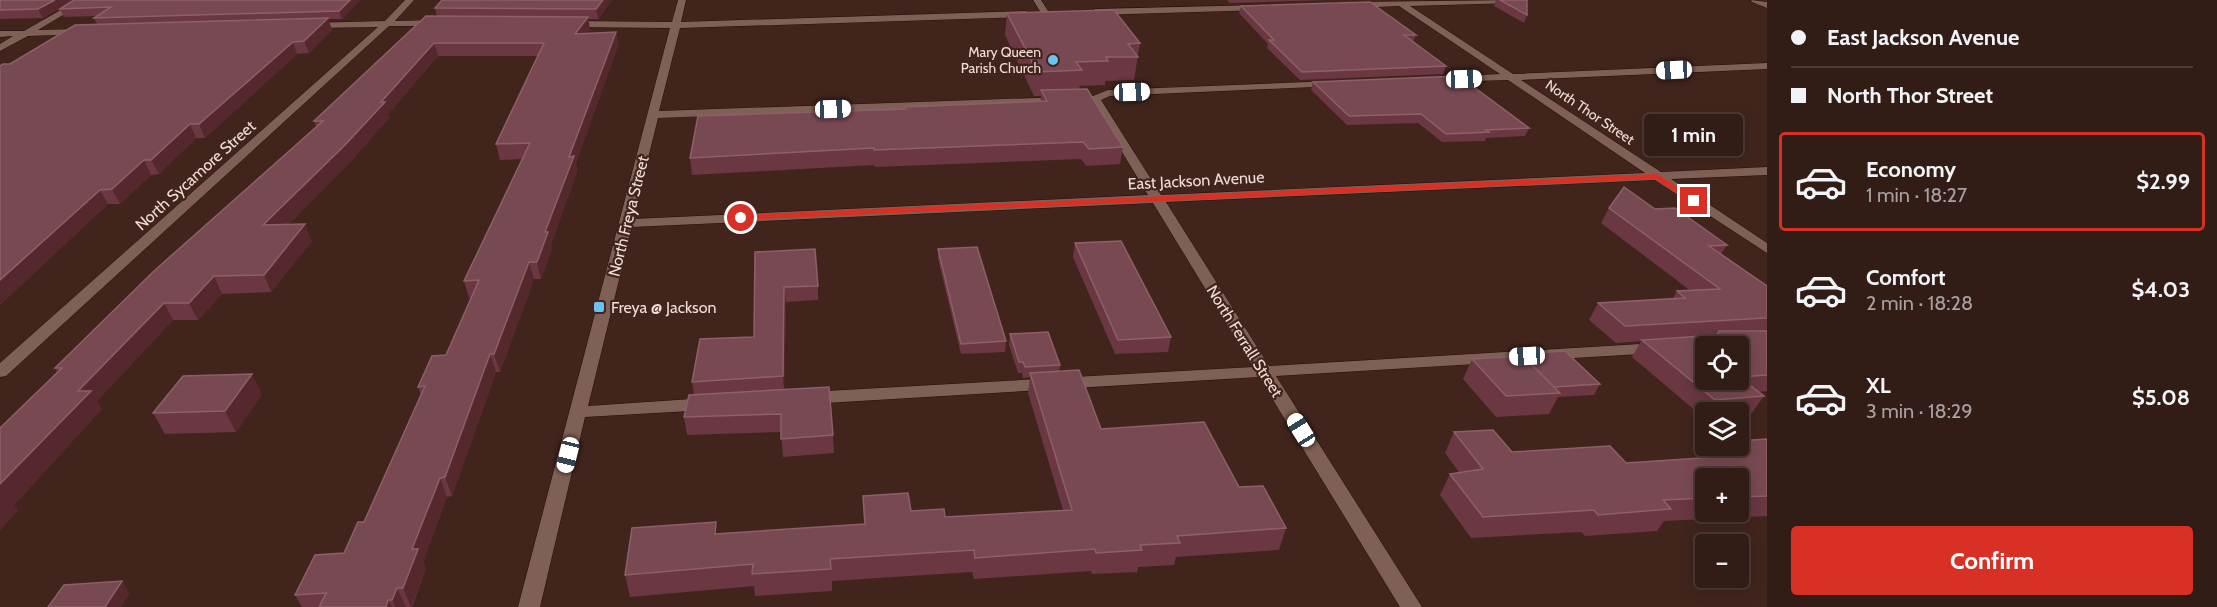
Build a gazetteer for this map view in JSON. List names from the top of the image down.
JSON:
{
  "streets": {
    "street": [
      "North Thor Street",
      "North Sycamore Street",
      "East Jackson Avenue",
      "North Freya Street",
      "North Ferrall Street"
    ]
  },
  "crossings": [
    ["North Thor Street", "East Jackson Avenue"],
    ["East Jackson Avenue", "North Freya Street"],
    ["East Jackson Avenue", "North Ferrall Street"]
  ],
  "places": {
    "other": ["Mary Queen Parish Church"],
    "transit": ["Freya @ Jackson"]
  },
  "page": {
    "banner": ["East Jackson Avenue", "North Thor Street"],
    "bubble": "1 min",
    "list": [
      {
        "name": "Economy",
        "note": "1 min · 18:27",
        "value": "$2.99"
      },
      {
        "name": "Comfort",
        "note": "2 min · 18:28",
        "value": "$4.03"
      },
      {
        "name": "XL",
        "note": "3 min · 18:29",
        "value": "$5.08"
      }
    ],
    "map_buttons": ["+", "−"],
    "buttons": "Confirm"
  }
}
